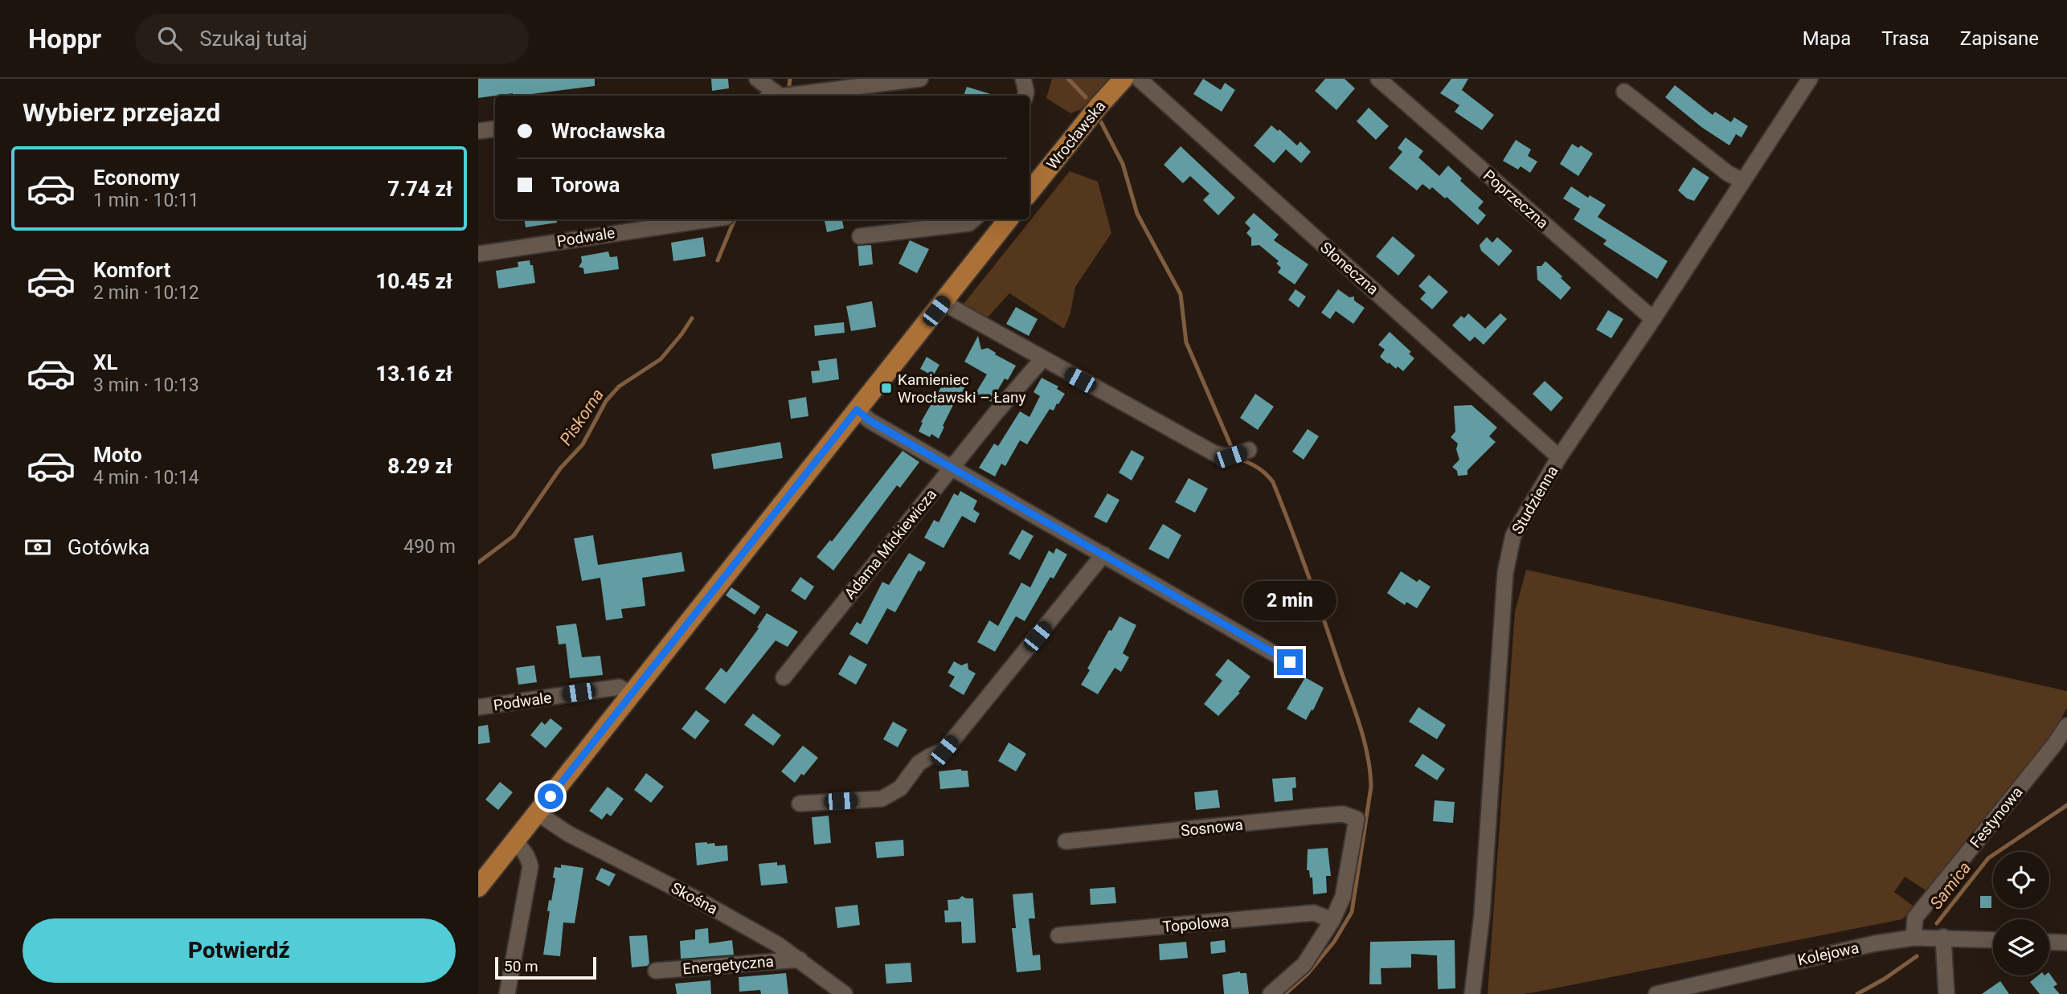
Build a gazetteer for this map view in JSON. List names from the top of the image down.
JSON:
{
  "streets": {
    "main road": ["Wrocławska"],
    "street": [
      "Poprzeczna",
      "Podwale",
      "Słoneczna",
      "Studzienna",
      "Adama Mickiewicza",
      "Festynowa",
      "Sosnowa",
      "Skośna",
      "Topolowa",
      "Kolejowa",
      "Energetyczna"
    ]
  },
  "crossings": [
    ["Poprzeczna", "Studzienna"],
    ["Słoneczna", "Studzienna"],
    ["Festynowa", "Kolejowa"],
    ["Sosnowa", "Topolowa"],
    ["Skośna", "Energetyczna"]
  ],
  "water": ["Piskorna", "Samica"],
  "places": {
    "transit": ["Kamieniec Wrocławski – Łany"]
  },
  "scale_bar": "50 m",
  "page": {
    "header": "Hoppr",
    "search": "Szukaj tutaj",
    "nav": ["Mapa", "Trasa", "Zapisane"],
    "heading": "Wybierz przejazd",
    "banner": ["Wrocławska", "Torowa"],
    "list": [
      {
        "name": "Economy",
        "note": "1 min · 10:11",
        "value": "7.74 zł"
      },
      {
        "name": "Komfort",
        "note": "2 min · 10:12",
        "value": "10.45 zł"
      },
      {
        "name": "XL",
        "note": "3 min · 10:13",
        "value": "13.16 zł"
      },
      {
        "name": "Moto",
        "note": "4 min · 10:14",
        "value": "8.29 zł"
      }
    ],
    "pay": ["Gotówka", "490 m"],
    "bubble": "2 min",
    "buttons": "Potwierdź",
    "scale": "50 m"
  }
}
